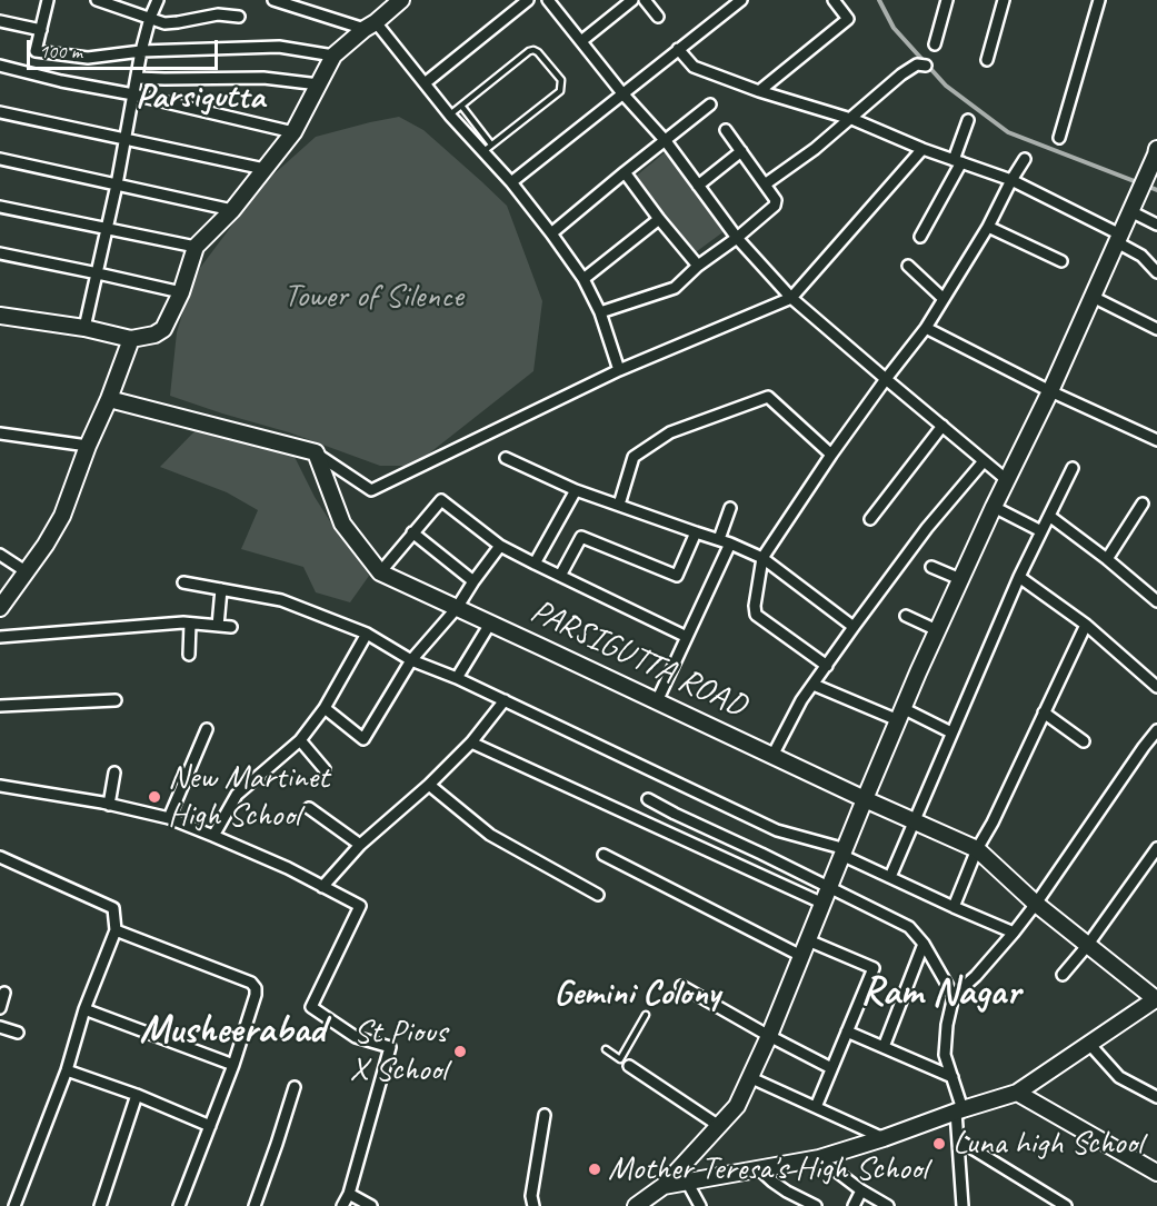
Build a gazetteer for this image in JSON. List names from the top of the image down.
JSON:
{
  "streets": {
    "street": ["PARSIGUTTA ROAD"]
  },
  "districts": [
    "Parsigutta",
    "Ram Nagar",
    "Gemini Colony",
    "Musheerabad"
  ],
  "parks": ["Tower of Silence"],
  "places": [
    "New Martinet High School",
    "St Pious X School",
    "Luna high School",
    "Mother Teresa's High School"
  ],
  "scale_bar": "100 m"
}
